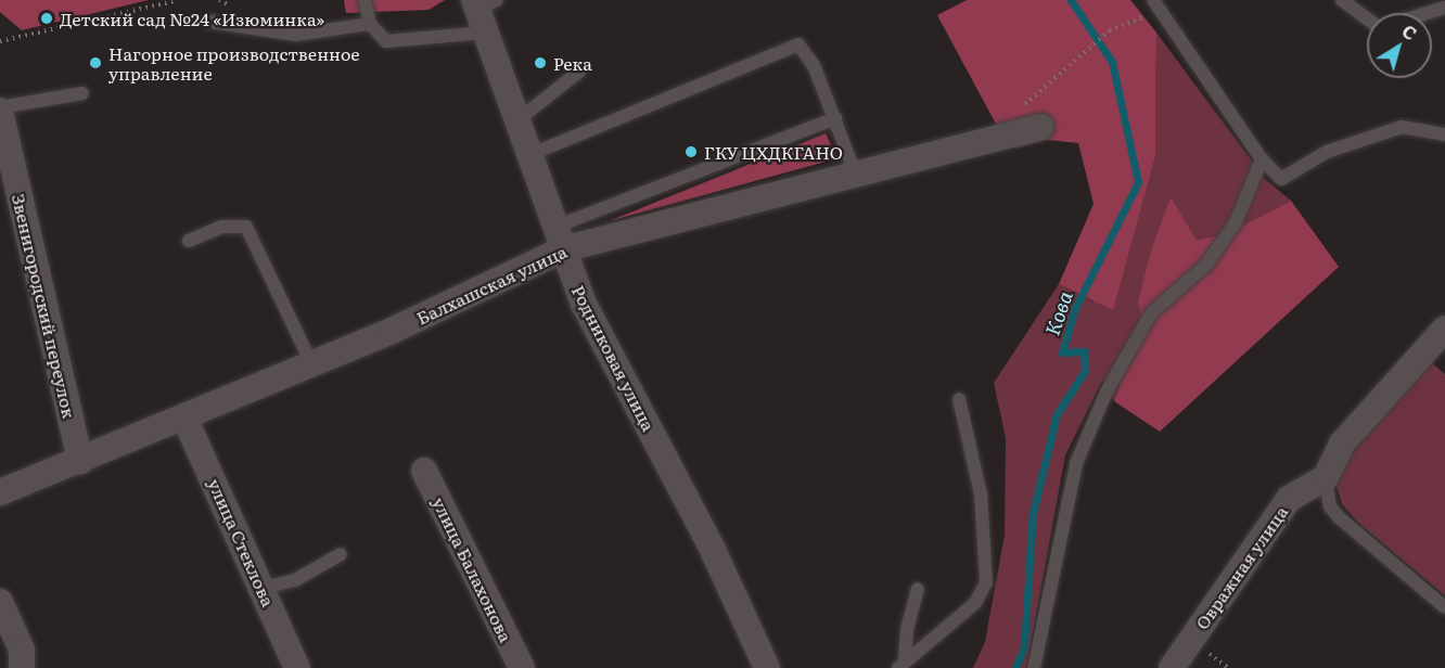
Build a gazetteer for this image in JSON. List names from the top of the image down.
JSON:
{
  "streets": {
    "street": [
      "Балхашская улица",
      "Звенигородский переулок",
      "Родниковая улица",
      "улица Стеклова",
      "Овражная улица",
      "улица Балахонова"
    ]
  },
  "crossings": [
    ["Балхашская улица", "Звенигородский переулок"],
    ["Балхашская улица", "Родниковая улица"],
    ["Балхашская улица", "улица Стеклова"]
  ],
  "water": ["Кова"],
  "places": [
    "Детский сад №24 «Изюминка»",
    "Нагорное производственное управление",
    "Река",
    "ГКУ ЦХДКГАНО"
  ],
  "north": "top right"
}
